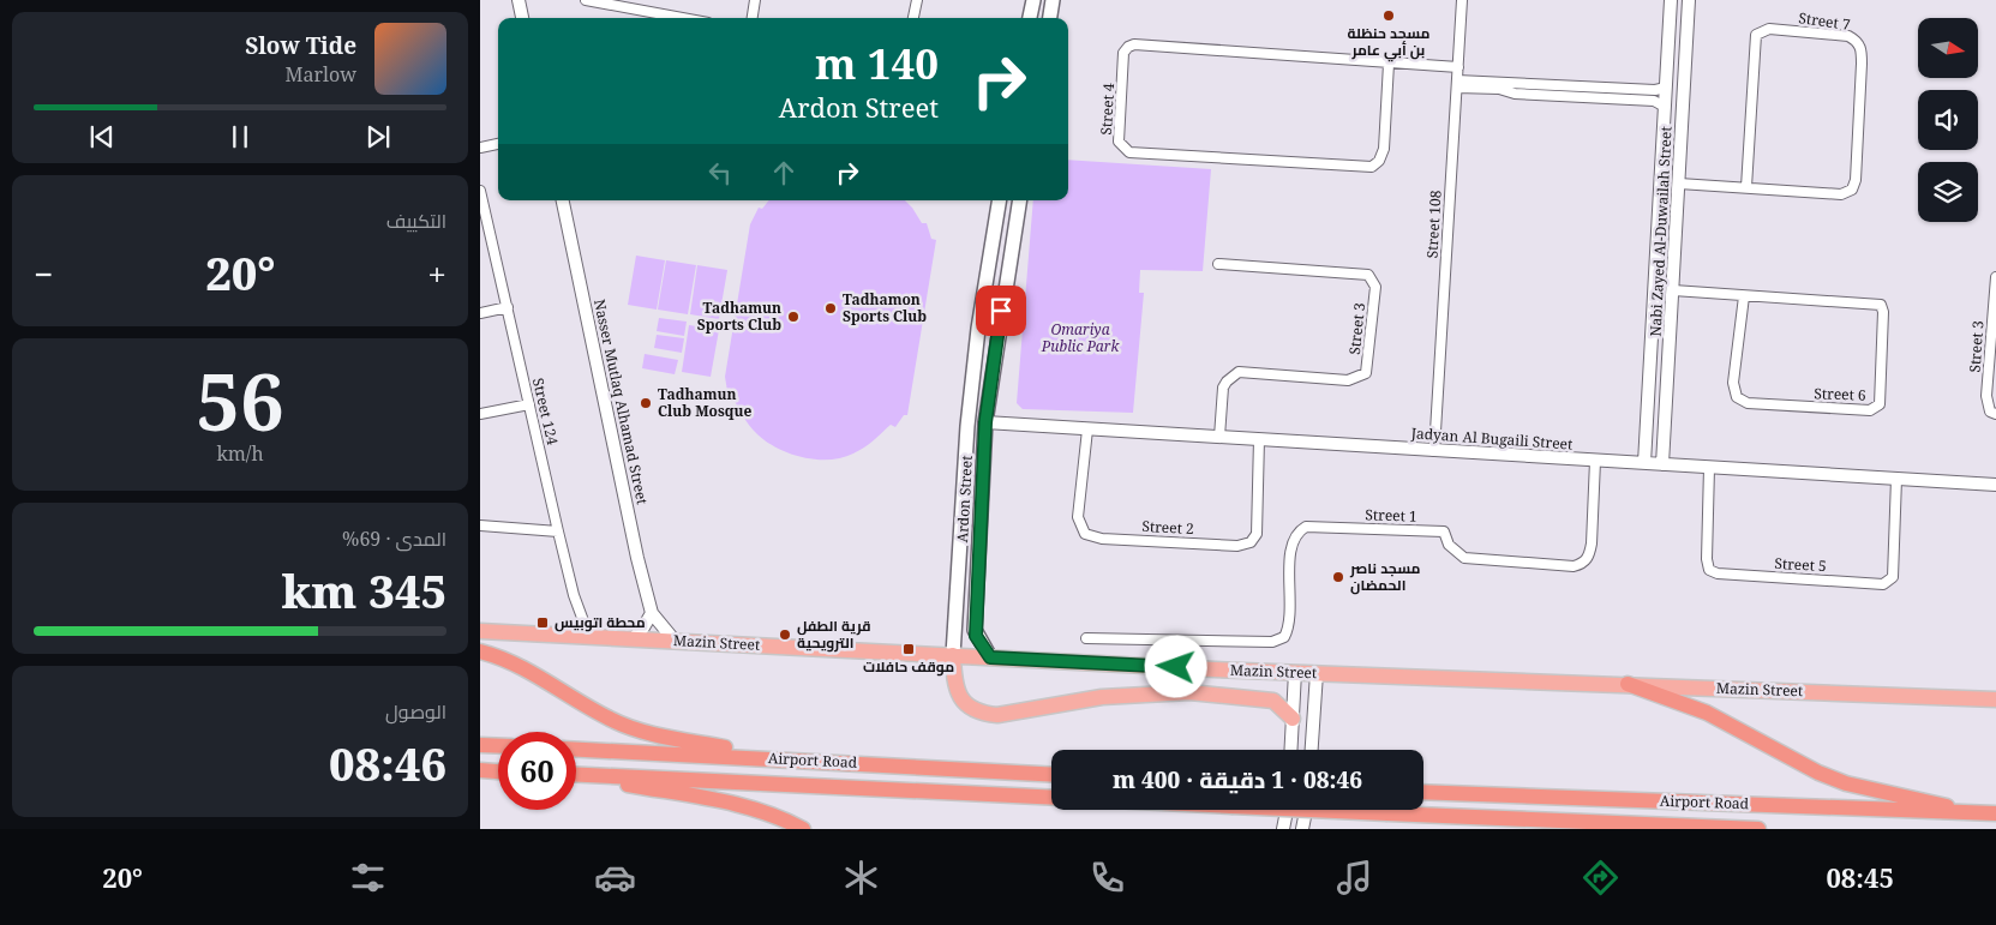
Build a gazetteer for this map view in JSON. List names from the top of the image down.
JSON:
{
  "streets": {
    "highway": ["Airport Road"],
    "main road": ["Ardon Street", "Mazin Street"],
    "street": [
      "Street 7",
      "Street 4",
      "Street 108",
      "Nabi Zayed Al-Duwailah Street",
      "Street 3",
      "Street 6",
      "Nasser Mutlaq Alhamad Street",
      "Street 124",
      "Jadyan Al Bugaili Street",
      "Street 1",
      "Street 2",
      "Street 5"
    ]
  },
  "crossings": [
    ["Street 7", "Nabi Zayed Al-Duwailah Street"],
    ["Street 4", "Street 108"],
    ["Street 108", "Jadyan Al Bugaili Street"],
    ["Nabi Zayed Al-Duwailah Street", "Street 6"],
    ["Nabi Zayed Al-Duwailah Street", "Jadyan Al Bugaili Street"],
    ["Street 3", "Jadyan Al Bugaili Street"],
    ["Nasser Mutlaq Alhamad Street", "Mazin Street"],
    ["Street 124", "Mazin Street"],
    ["Jadyan Al Bugaili Street", "Ardon Street"],
    ["Jadyan Al Bugaili Street", "Street 1"],
    ["Jadyan Al Bugaili Street", "Street 2"],
    ["Jadyan Al Bugaili Street", "Street 5"],
    ["Ardon Street", "Mazin Street"]
  ],
  "parks": ["Omariya Public Park"],
  "places": {
    "other": [
      "مسجد حنظلة بن أبي عامر",
      "Tadhamon Sports Club",
      "Tadhamun Sports Club",
      "Tadhamun Club Mosque",
      "مسجد ناصر الحمضان",
      "قرية الطفل الترويحية"
    ],
    "transit": ["محطة اتوبيس", "موقف حافلات"]
  },
  "north": "right",
  "page": {
    "turn": ["140 m", "Ardon Street"],
    "song": ["Slow Tide", "Marlow"],
    "tile": [
      "التكييف",
      ["56", "km/h"],
      ["المدى · 69%", "345 km"],
      ["الوصول", "08:46"]
    ],
    "heat": ["−", "20°", "+"],
    "limit": "60",
    "trip": "08:46 · 1 دقيقة · 400 m",
    "tabs": ["08:45", "20°"]
  }
}
